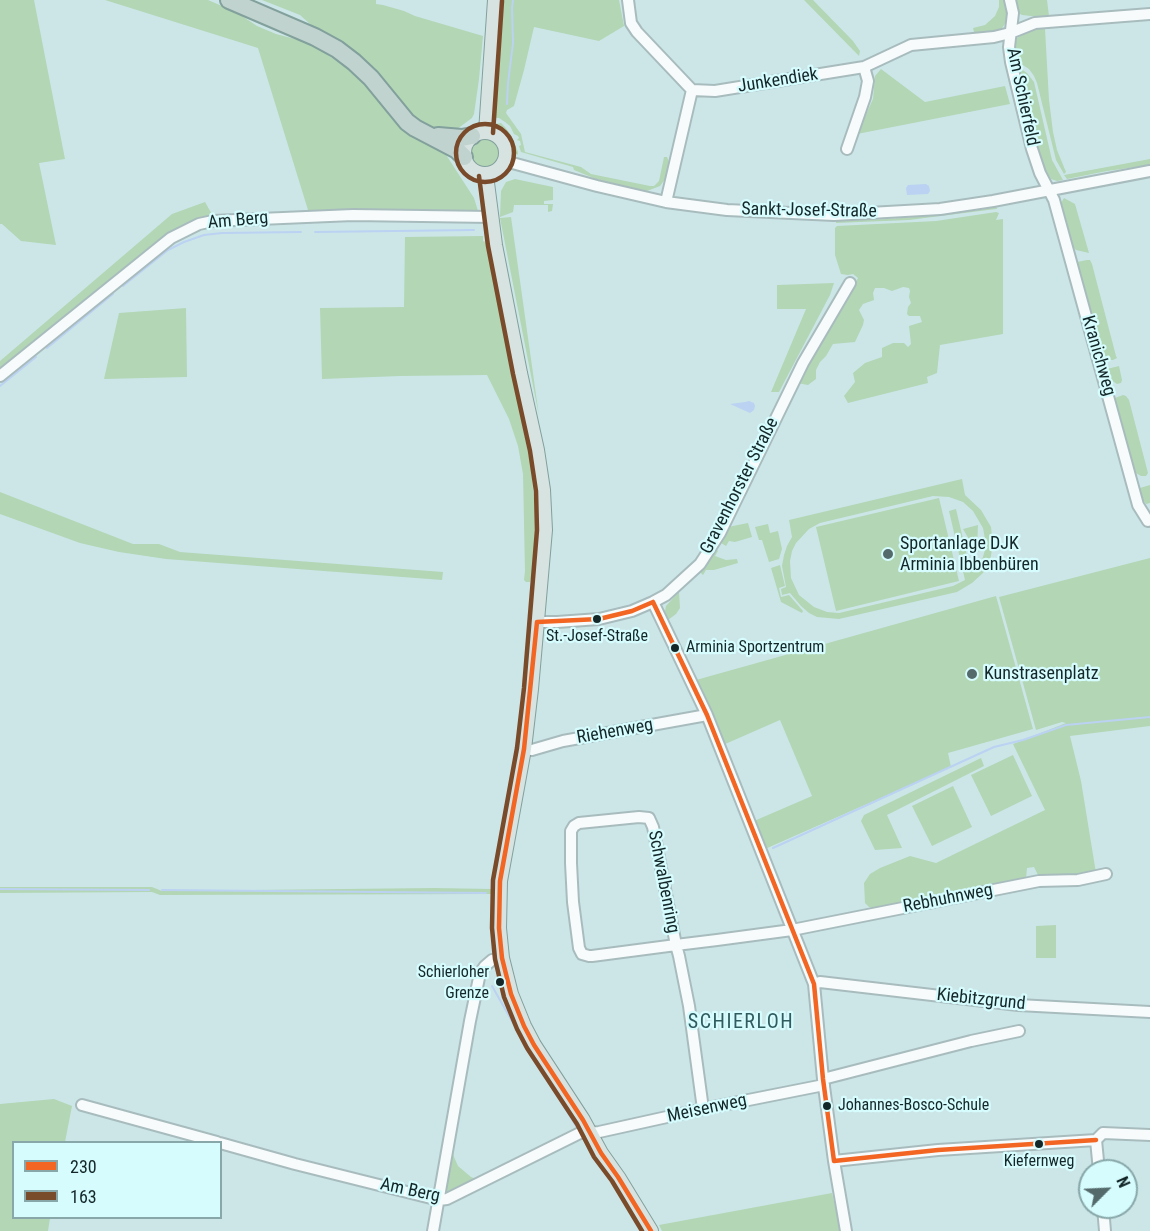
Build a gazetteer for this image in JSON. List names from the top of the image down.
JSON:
{
  "streets": {
    "street": [
      "Junkendiek",
      "Am Schierfeld",
      "Sankt-Josef-Straße",
      "Am Berg",
      "Kranichweg",
      "Gravenhorster Straße",
      "Riehenweg",
      "Schwalbenring",
      "Rebhuhnweg",
      "Kiebitzgrund",
      "Meisenweg"
    ]
  },
  "crossings": [
    ["Junkendiek", "Am Schierfeld"],
    ["Am Schierfeld", "Sankt-Josef-Straße"],
    ["Am Schierfeld", "Kranichweg"],
    ["Sankt-Josef-Straße", "Kranichweg"],
    ["Am Berg", "Meisenweg"],
    ["Schwalbenring", "Rebhuhnweg"]
  ],
  "districts": ["SCHIERLOH"],
  "places": [
    "Sportanlage DJK Arminia Ibbenbüren",
    "St.-Josef-Straße",
    "Arminia Sportzentrum",
    "Kunstrasenplatz",
    "Schierloher Grenze",
    "Johannes-Bosco-Schule",
    "Kiefernweg"
  ],
  "lines": ["transit line 163", "transit line 230"],
  "legend": ["230", "163"],
  "north": "top right"
}
